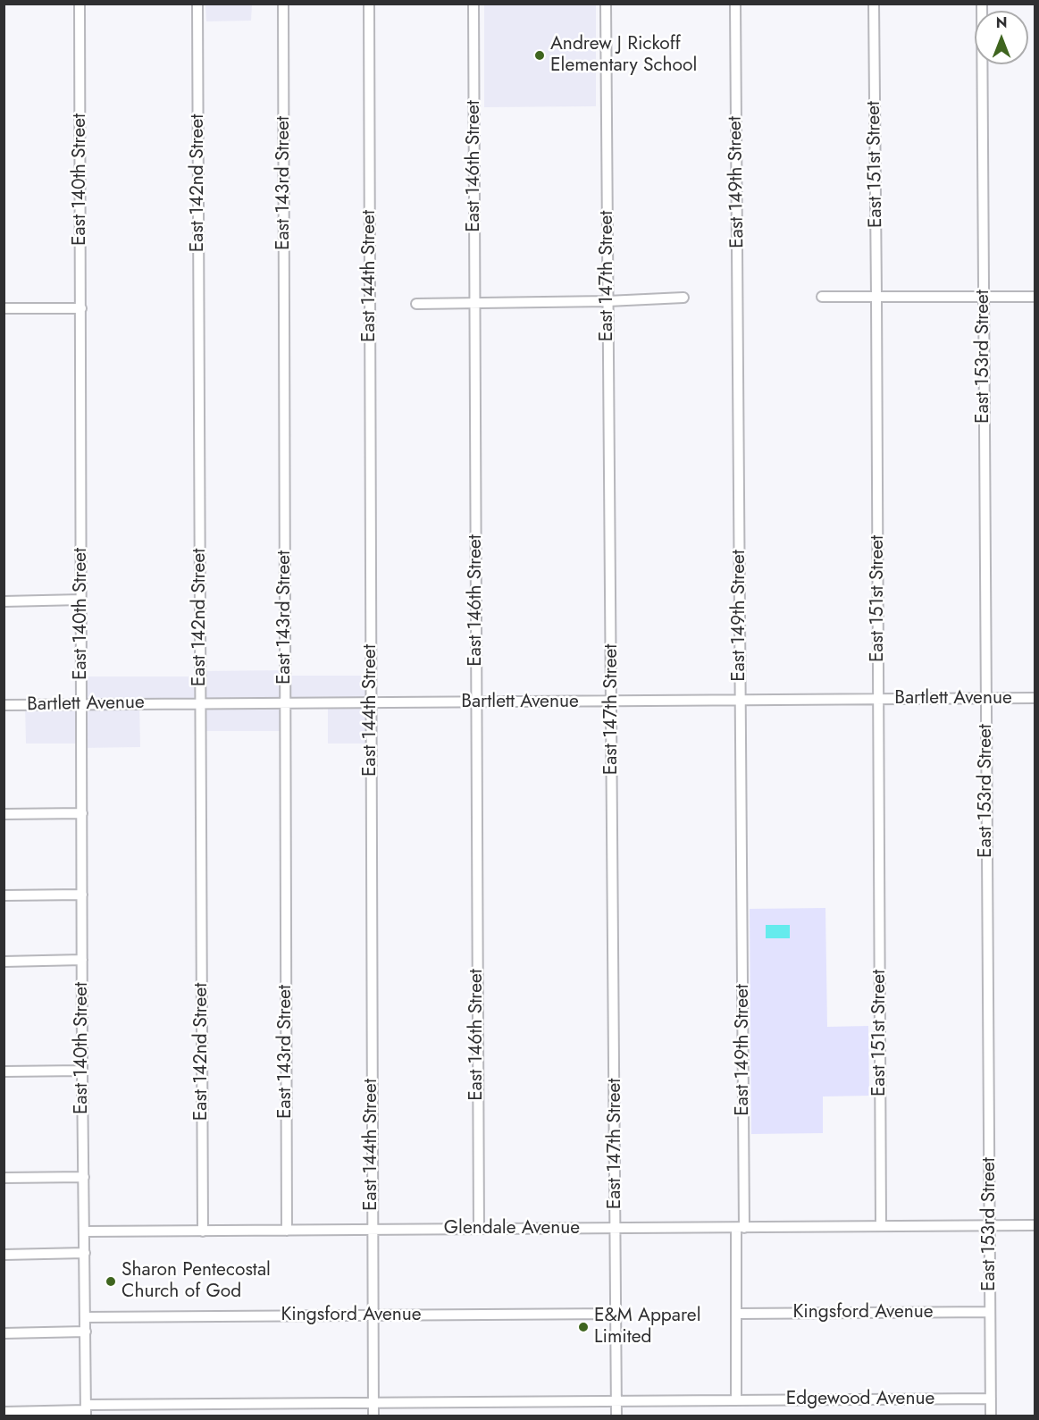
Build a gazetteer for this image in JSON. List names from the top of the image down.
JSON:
{
  "streets": {
    "street": [
      "East 151st Street",
      "East 146th Street",
      "East 140th Street",
      "East 149th Street",
      "East 142nd Street",
      "East 143rd Street",
      "East 144th Street",
      "East 147th Street",
      "East 153rd Street",
      "Bartlett Avenue",
      "Glendale Avenue",
      "Kingsford Avenue",
      "Edgewood Avenue"
    ]
  },
  "crossings": [
    ["East 151st Street", "Bartlett Avenue"],
    ["East 151st Street", "Glendale Avenue"],
    ["East 146th Street", "Bartlett Avenue"],
    ["East 146th Street", "Glendale Avenue"],
    ["East 140th Street", "Bartlett Avenue"],
    ["East 140th Street", "Glendale Avenue"],
    ["East 140th Street", "Kingsford Avenue"],
    ["East 140th Street", "Edgewood Avenue"],
    ["East 149th Street", "Bartlett Avenue"],
    ["East 149th Street", "Glendale Avenue"],
    ["East 149th Street", "Kingsford Avenue"],
    ["East 149th Street", "Edgewood Avenue"],
    ["East 142nd Street", "Bartlett Avenue"],
    ["East 142nd Street", "Glendale Avenue"],
    ["East 143rd Street", "Bartlett Avenue"],
    ["East 143rd Street", "Glendale Avenue"],
    ["East 144th Street", "Bartlett Avenue"],
    ["East 144th Street", "Glendale Avenue"],
    ["East 144th Street", "Kingsford Avenue"],
    ["East 144th Street", "Edgewood Avenue"],
    ["East 147th Street", "Bartlett Avenue"],
    ["East 147th Street", "Glendale Avenue"],
    ["East 147th Street", "Kingsford Avenue"],
    ["East 147th Street", "Edgewood Avenue"],
    ["East 153rd Street", "Bartlett Avenue"],
    ["East 153rd Street", "Glendale Avenue"],
    ["East 153rd Street", "Kingsford Avenue"],
    ["East 153rd Street", "Edgewood Avenue"]
  ],
  "places": ["Andrew J Rickoff Elementary School", "Sharon Pentecostal Church of God", "E&M Apparel Limited"],
  "north": "top"
}
